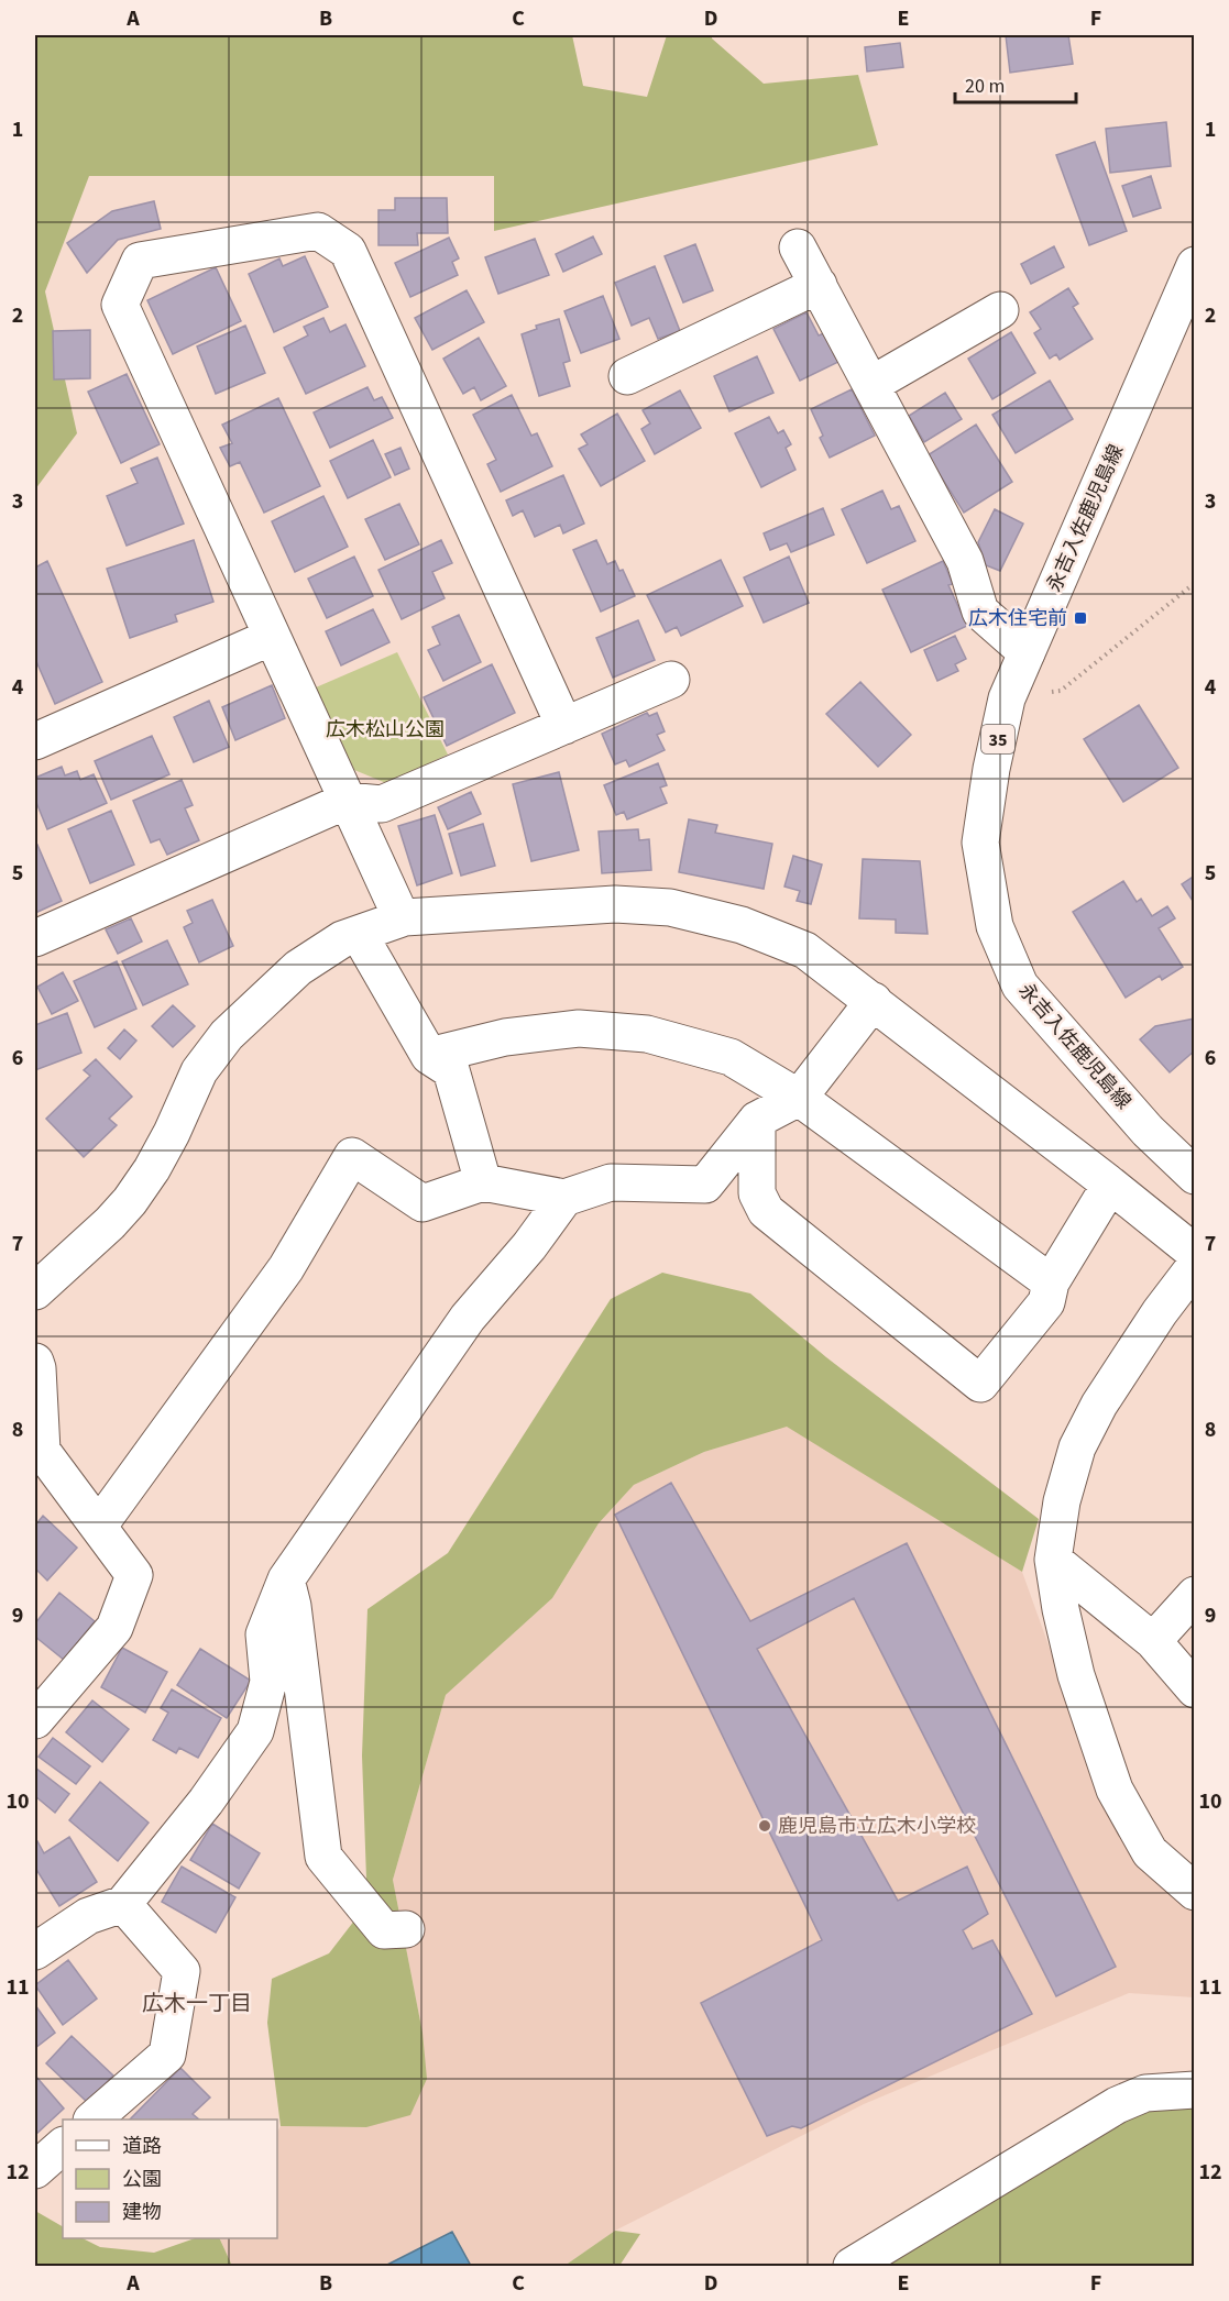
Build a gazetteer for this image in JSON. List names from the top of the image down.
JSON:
{
  "streets": {
    "street": ["永吉入佐鹿児島線", "35"]
  },
  "districts": ["広木一丁目"],
  "parks": ["広木松山公園"],
  "places": {
    "transit": ["広木住宅前"],
    "other": ["鹿児島市立広木小学校"]
  },
  "legend": ["道路", "公園", "建物"],
  "scale_bar": "20 m",
  "grid": {
    "columns": [
      "A",
      "B",
      "C",
      "D",
      "E",
      "F"
    ],
    "rows": [
      "1",
      "2",
      "3",
      "4",
      "5",
      "6",
      "7",
      "8",
      "9",
      "10",
      "11",
      "12"
    ]
  }
}
